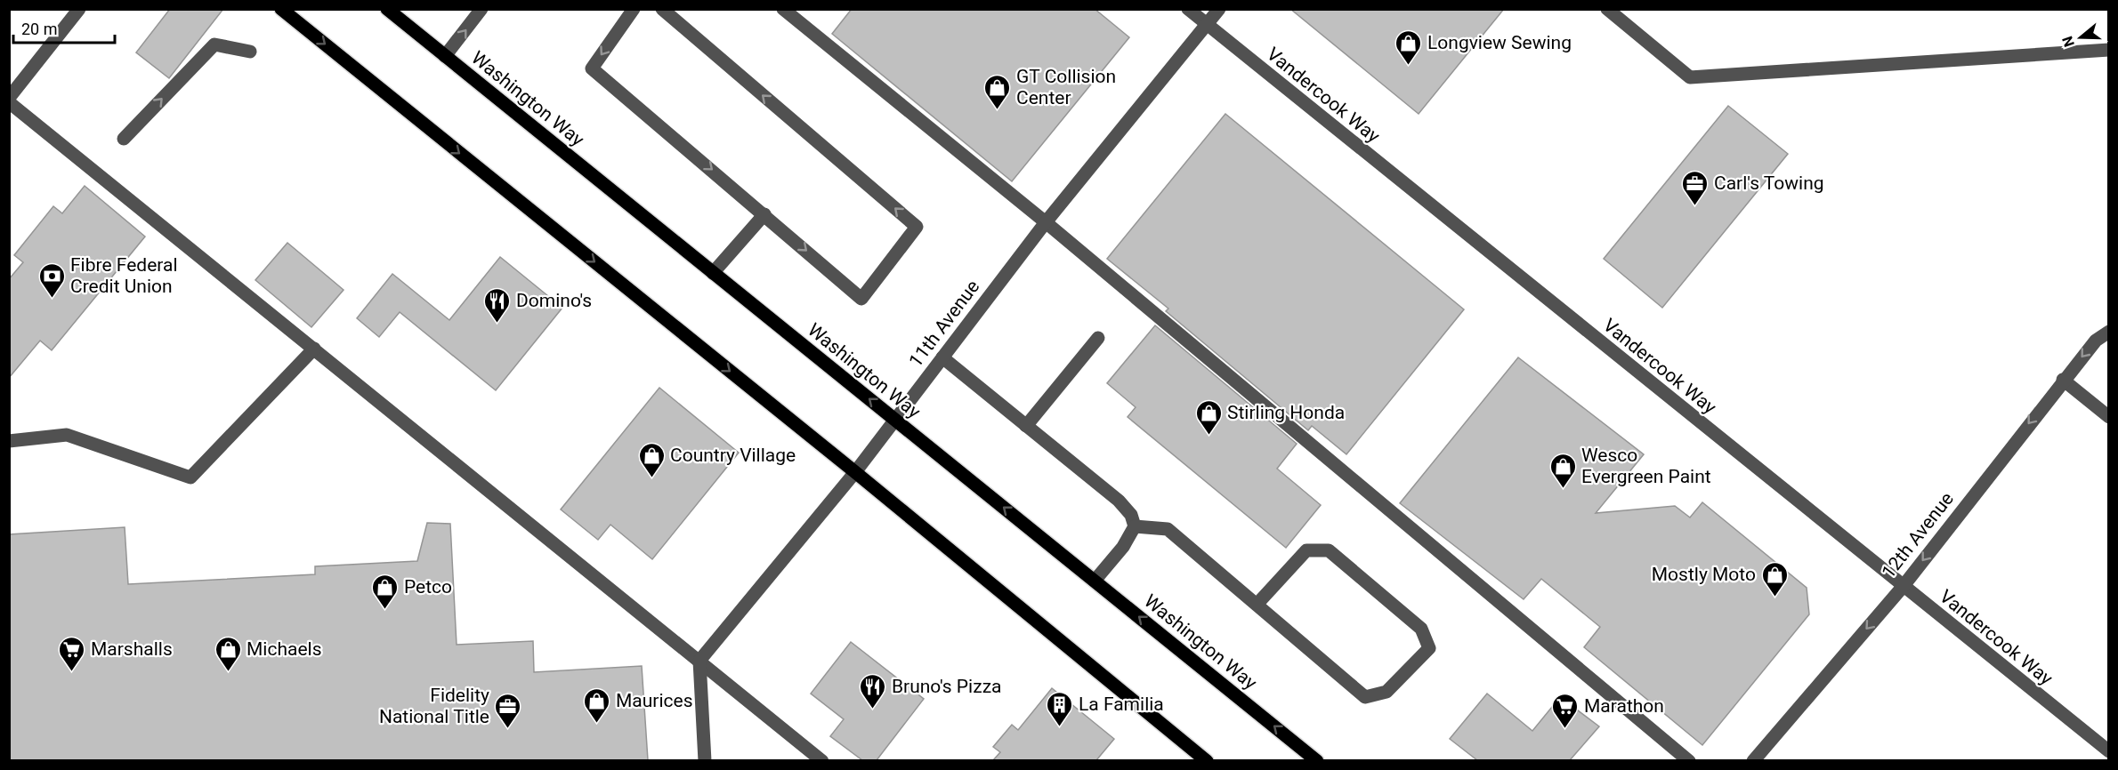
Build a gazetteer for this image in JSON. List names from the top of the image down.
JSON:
{
  "streets": {
    "main road": ["Washington Way"],
    "street": ["Vandercook Way", "11th Avenue", "12th Avenue"]
  },
  "crossings": [
    ["Vandercook Way", "11th Avenue"],
    ["Vandercook Way", "12th Avenue"],
    ["Washington Way", "11th Avenue"]
  ],
  "one_way": ["12th Avenue"],
  "places": {
    "shop": [
      "Longview Sewing",
      "GT Collision Center",
      "Stirling Honda",
      "Country Village",
      "Wesco Evergreen Paint",
      "Mostly Moto",
      "Petco",
      "Michaels",
      "Maurices"
    ],
    "office": ["Carl's Towing", "Fidelity National Title"],
    "bank": ["Fibre Federal Credit Union"],
    "restaurant": ["Domino's", "Bruno's Pizza"],
    "supermarket": ["Marshalls", "Marathon"],
    "building": ["La Familia"]
  },
  "scale_bar": "20 m",
  "north": "left"
}
